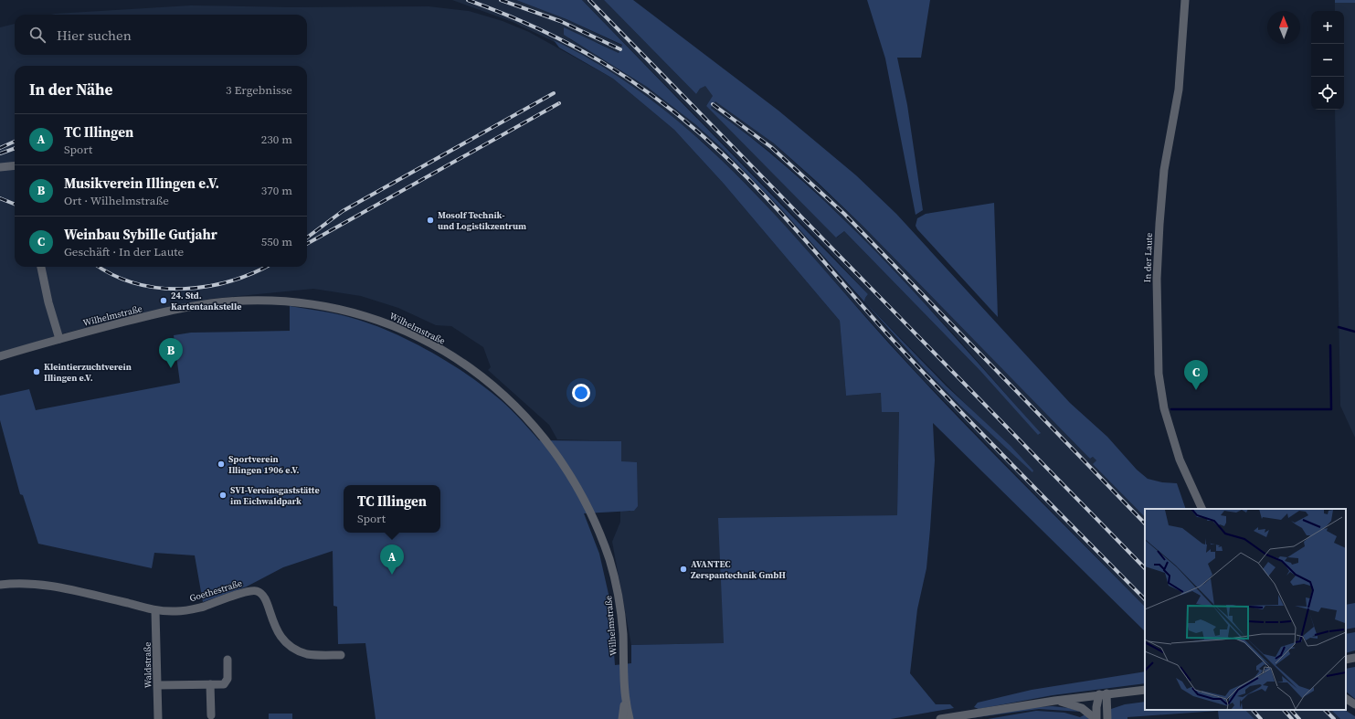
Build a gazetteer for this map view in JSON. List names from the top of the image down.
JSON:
{
  "streets": {
    "street": [
      "In der Laute",
      "Wilhelmstraße",
      "Goethestraße",
      "Waldstraße"
    ]
  },
  "crossings": [
    ["Goethestraße", "Waldstraße"]
  ],
  "places": [
    "Mosolf Technik- und Logistikzentrum",
    "24. Std. Kartentankstelle",
    "Kleintierzuchtverein Illingen e.V.",
    "Sportverein Illingen 1906 e.V.",
    "SVI-Vereinsgaststätte im Eichwaldpark",
    "AVANTEC Zerspantechnik GmbH"
  ],
  "north": "top",
  "page": {
    "map_buttons": ["+", "−"],
    "search": "Hier suchen",
    "heading": ["In der Nähe", "3 Ergebnisse"],
    "list": [
      {
        "mark": "A",
        "name": "TC Illingen",
        "note": "Sport",
        "value": "230 m"
      },
      {
        "mark": "B",
        "name": "Musikverein Illingen e.V.",
        "note": "Ort · Wilhelmstraße",
        "value": "370 m"
      },
      {
        "mark": "C",
        "name": "Weinbau Sybille Gutjahr",
        "note": "Geschäft · In der Laute",
        "value": "550 m"
      }
    ],
    "pins": ["B", "C", "A"],
    "popup": ["TC Illingen", "Sport"]
  }
}
